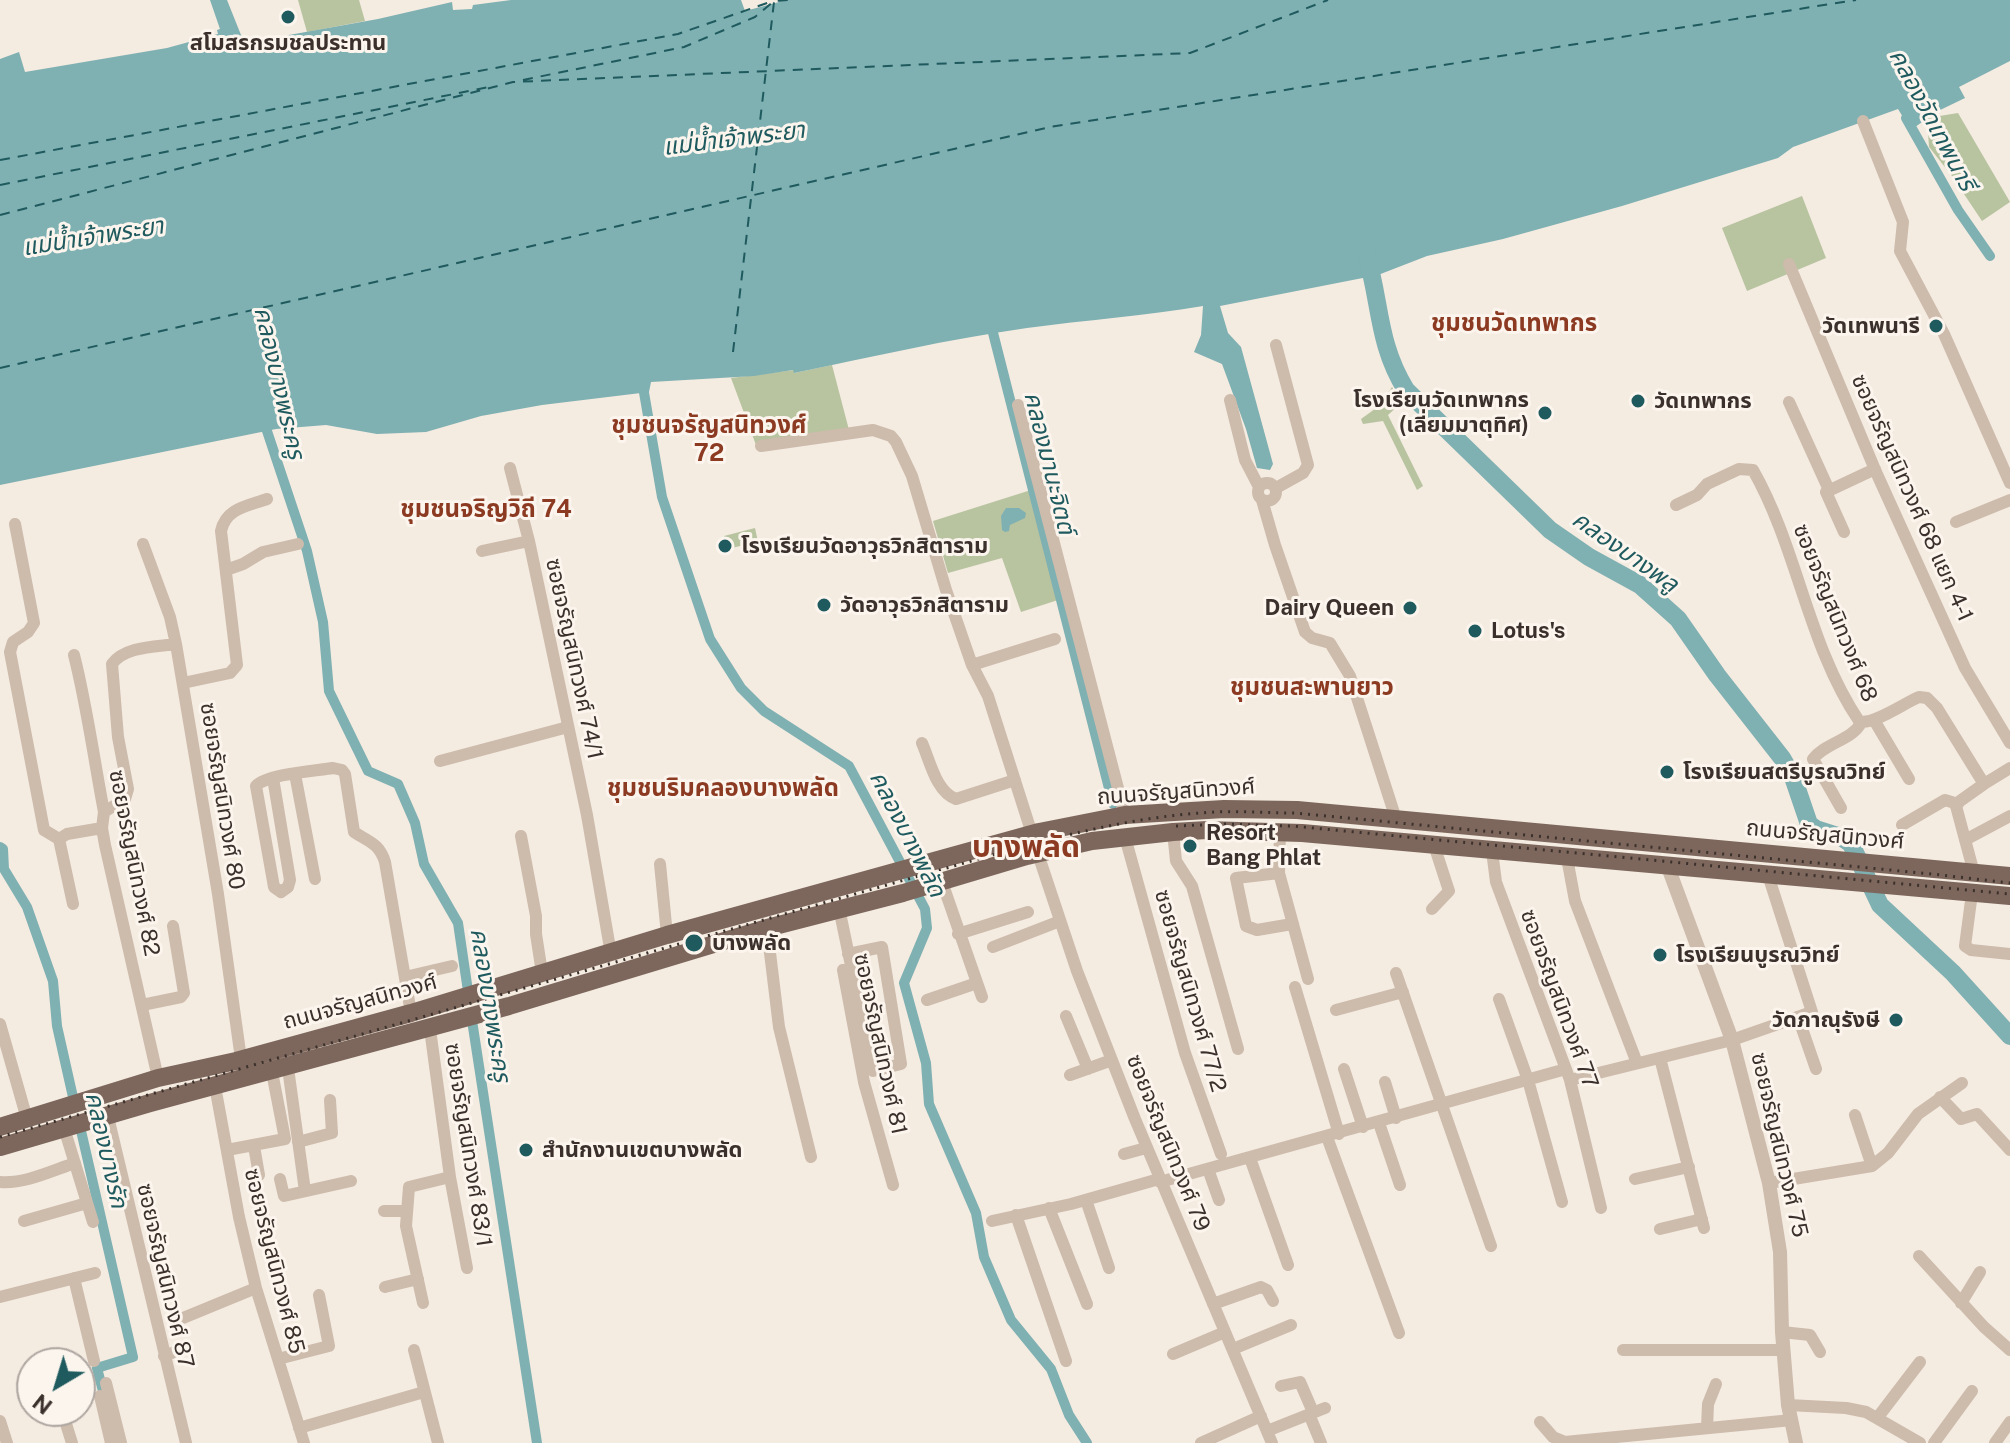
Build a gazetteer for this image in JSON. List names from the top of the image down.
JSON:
{
  "streets": {
    "main road": ["ถนนจรัญสนิทวงศ์"],
    "street": [
      "ซอยจรัญสนิทวงศ์ 68 แยก 4-1",
      "ซอยจรัญสนิทวงศ์ 68",
      "ซอยจรัญสนิทวงศ์ 74/1",
      "ซอยจรัญสนิทวงศ์ 80",
      "ซอยจรัญสนิทวงศ์ 82",
      "ซอยจรัญสนิทวงศ์ 77/2",
      "ซอยจรัญสนิทวงศ์ 77",
      "ซอยจรัญสนิทวงศ์ 81",
      "ซอยจรัญสนิทวงศ์ 79",
      "ซอยจรัญสนิทวงศ์ 83/1",
      "ซอยจรัญสนิทวงศ์ 75",
      "ซอยจรัญสนิทวงศ์ 85",
      "ซอยจรัญสนิทวงศ์ 87"
    ]
  },
  "crossings": [
    ["ซอยจรัญสนิทวงศ์ 74/1", "ถนนจรัญสนิทวงศ์"],
    ["ถนนจรัญสนิทวงศ์", "ซอยจรัญสนิทวงศ์ 80"],
    ["ถนนจรัญสนิทวงศ์", "ซอยจรัญสนิทวงศ์ 82"],
    ["ถนนจรัญสนิทวงศ์", "ซอยจรัญสนิทวงศ์ 77/2"],
    ["ถนนจรัญสนิทวงศ์", "ซอยจรัญสนิทวงศ์ 77"],
    ["ถนนจรัญสนิทวงศ์", "ซอยจรัญสนิทวงศ์ 81"],
    ["ถนนจรัญสนิทวงศ์", "ซอยจรัญสนิทวงศ์ 79"],
    ["ถนนจรัญสนิทวงศ์", "ซอยจรัญสนิทวงศ์ 83/1"],
    ["ถนนจรัญสนิทวงศ์", "ซอยจรัญสนิทวงศ์ 75"],
    ["ถนนจรัญสนิทวงศ์", "ซอยจรัญสนิทวงศ์ 85"],
    ["ถนนจรัญสนิทวงศ์", "ซอยจรัญสนิทวงศ์ 87"]
  ],
  "districts": [
    "ชุมชนวัดเทพากร",
    "ชุมชนจรัญสนิทวงศ์ 72",
    "ชุมชนจริญวิถี 74",
    "ชุมชนสะพานยาว",
    "ชุมชนริมคลองบางพลัด",
    "บางพลัด"
  ],
  "water": [
    "คลองวัดเทพนารี",
    "แม่น้ำเจ้าพระยา",
    "คลองบางพระครู",
    "คลองมานะจิตต์",
    "คลองบางพลู",
    "คลองบางพลัด",
    "คลองบางรัก"
  ],
  "places": [
    "สโมสรกรมชลประทาน",
    "วัดเทพนารี",
    "วัดเทพากร",
    "โรงเรียนวัดเทพากร (เลี่ยมมาตุทิศ)",
    "โรงเรียนวัดอาวุธวิกสิตาราม",
    "วัดอาวุธวิกสิตาราม",
    "Dairy Queen",
    "Lotus's",
    "โรงเรียนสตรีบูรณวิทย์",
    "Resort Bang Phlat",
    "บางพลัด",
    "โรงเรียนบูรณวิทย์",
    "วัดภาณุรังษี",
    "สำนักงานเขตบางพลัด"
  ],
  "north": "bottom left"
}
